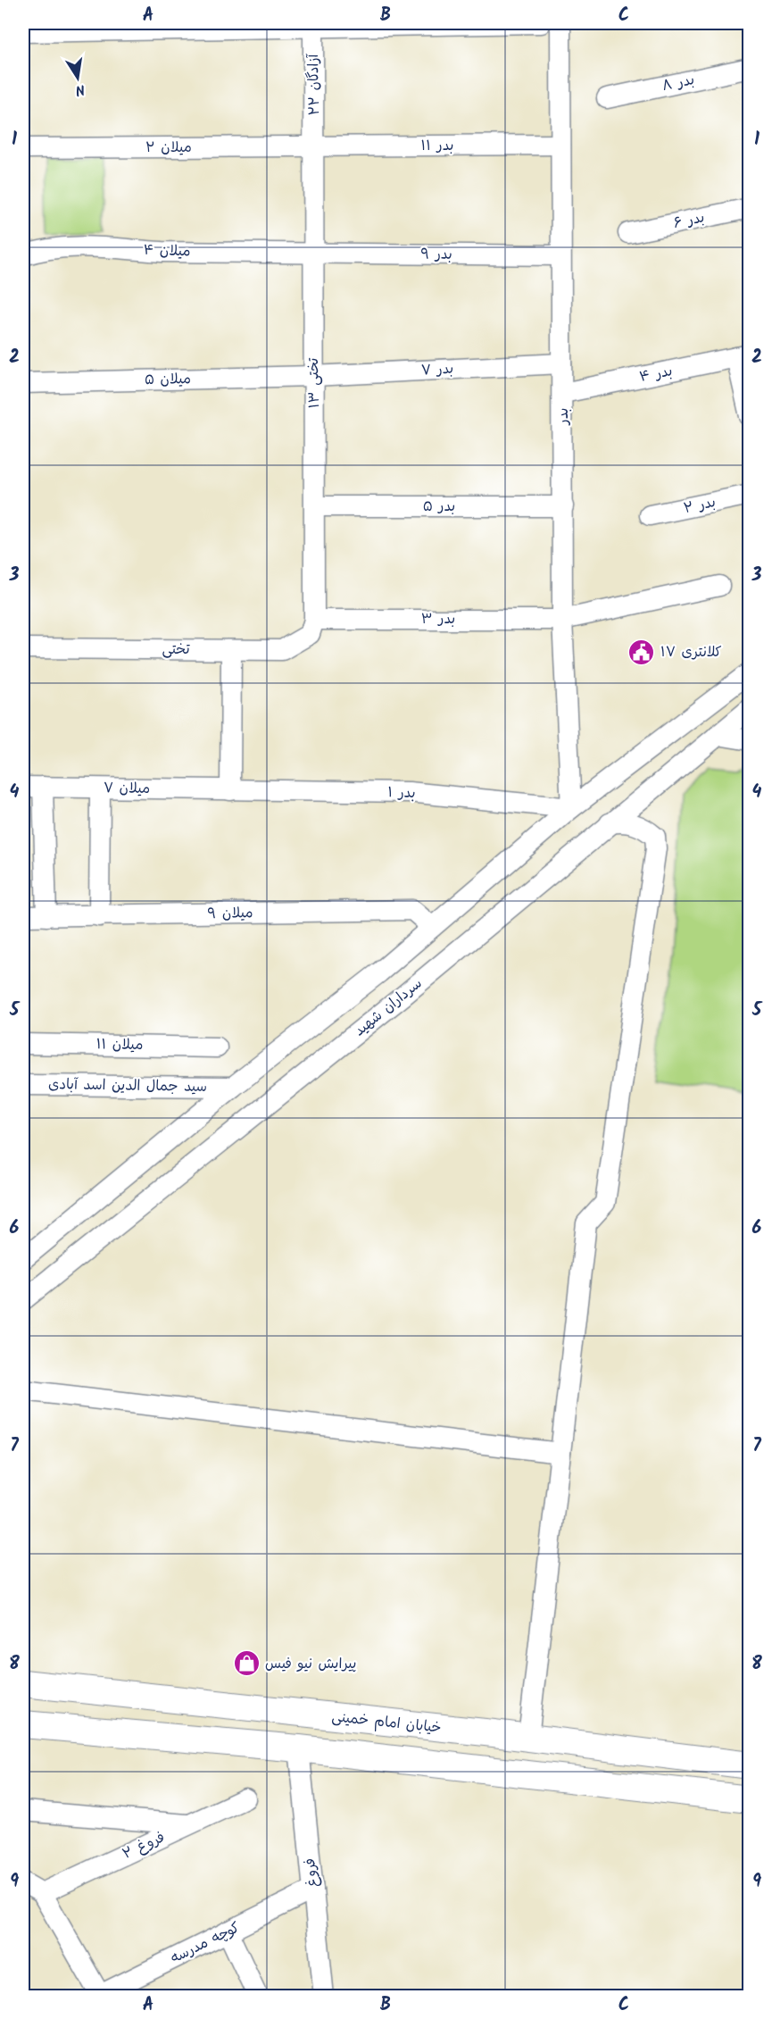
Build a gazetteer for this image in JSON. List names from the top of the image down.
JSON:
{
  "streets": {
    "main road": ["خیابان امام خمینی"],
    "street": [
      "بدر ۸",
      "آزادگان ۲۲",
      "بدر ۱۱",
      "میلان ۲",
      "بدر ۶",
      "میلان ۴",
      "بدر ۹",
      "بدر ۷",
      "بدر ۴",
      "میلان ۵",
      "تختی ۱۳",
      "بدر",
      "بدر ۲",
      "بدر ۵",
      "بدر ۳",
      "تختی",
      "میلان ۷",
      "بدر ۱",
      "میلان ۹",
      "سرداران شهید",
      "میلان ۱۱",
      "سید جمال الدین اسد آبادی",
      "فروغ ۲",
      "فروغ",
      "کوچه مدرسه"
    ]
  },
  "crossings": [
    ["آزادگان ۲۲", "بدر ۱۱"],
    ["آزادگان ۲۲", "میلان ۲"],
    ["آزادگان ۲۲", "تختی ۱۳"],
    ["بدر ۱۱", "میلان ۲"],
    ["بدر ۱۱", "تختی ۱۳"],
    ["بدر ۱۱", "بدر"],
    ["میلان ۲", "تختی ۱۳"],
    ["میلان ۴", "بدر ۹"],
    ["میلان ۴", "تختی ۱۳"],
    ["بدر ۹", "تختی ۱۳"],
    ["بدر ۹", "بدر"],
    ["بدر ۷", "میلان ۵"],
    ["بدر ۷", "تختی ۱۳"],
    ["بدر ۷", "بدر"],
    ["بدر ۴", "بدر"],
    ["میلان ۵", "تختی ۱۳"],
    ["تختی ۱۳", "بدر ۵"],
    ["تختی ۱۳", "بدر ۳"],
    ["تختی ۱۳", "تختی"],
    ["بدر", "بدر ۵"],
    ["بدر", "بدر ۳"],
    ["بدر", "بدر ۱"],
    ["بدر ۳", "تختی"],
    ["میلان ۷", "بدر ۱"],
    ["فروغ", "کوچه مدرسه"]
  ],
  "places": {
    "public building": ["کلانتری ۱۷"],
    "shop": ["پیرایش نیو فیس"]
  },
  "north": "bottom",
  "grid": {
    "columns": ["A", "B", "C"],
    "rows": [
      "1",
      "2",
      "3",
      "4",
      "5",
      "6",
      "7",
      "8",
      "9"
    ]
  }
}
